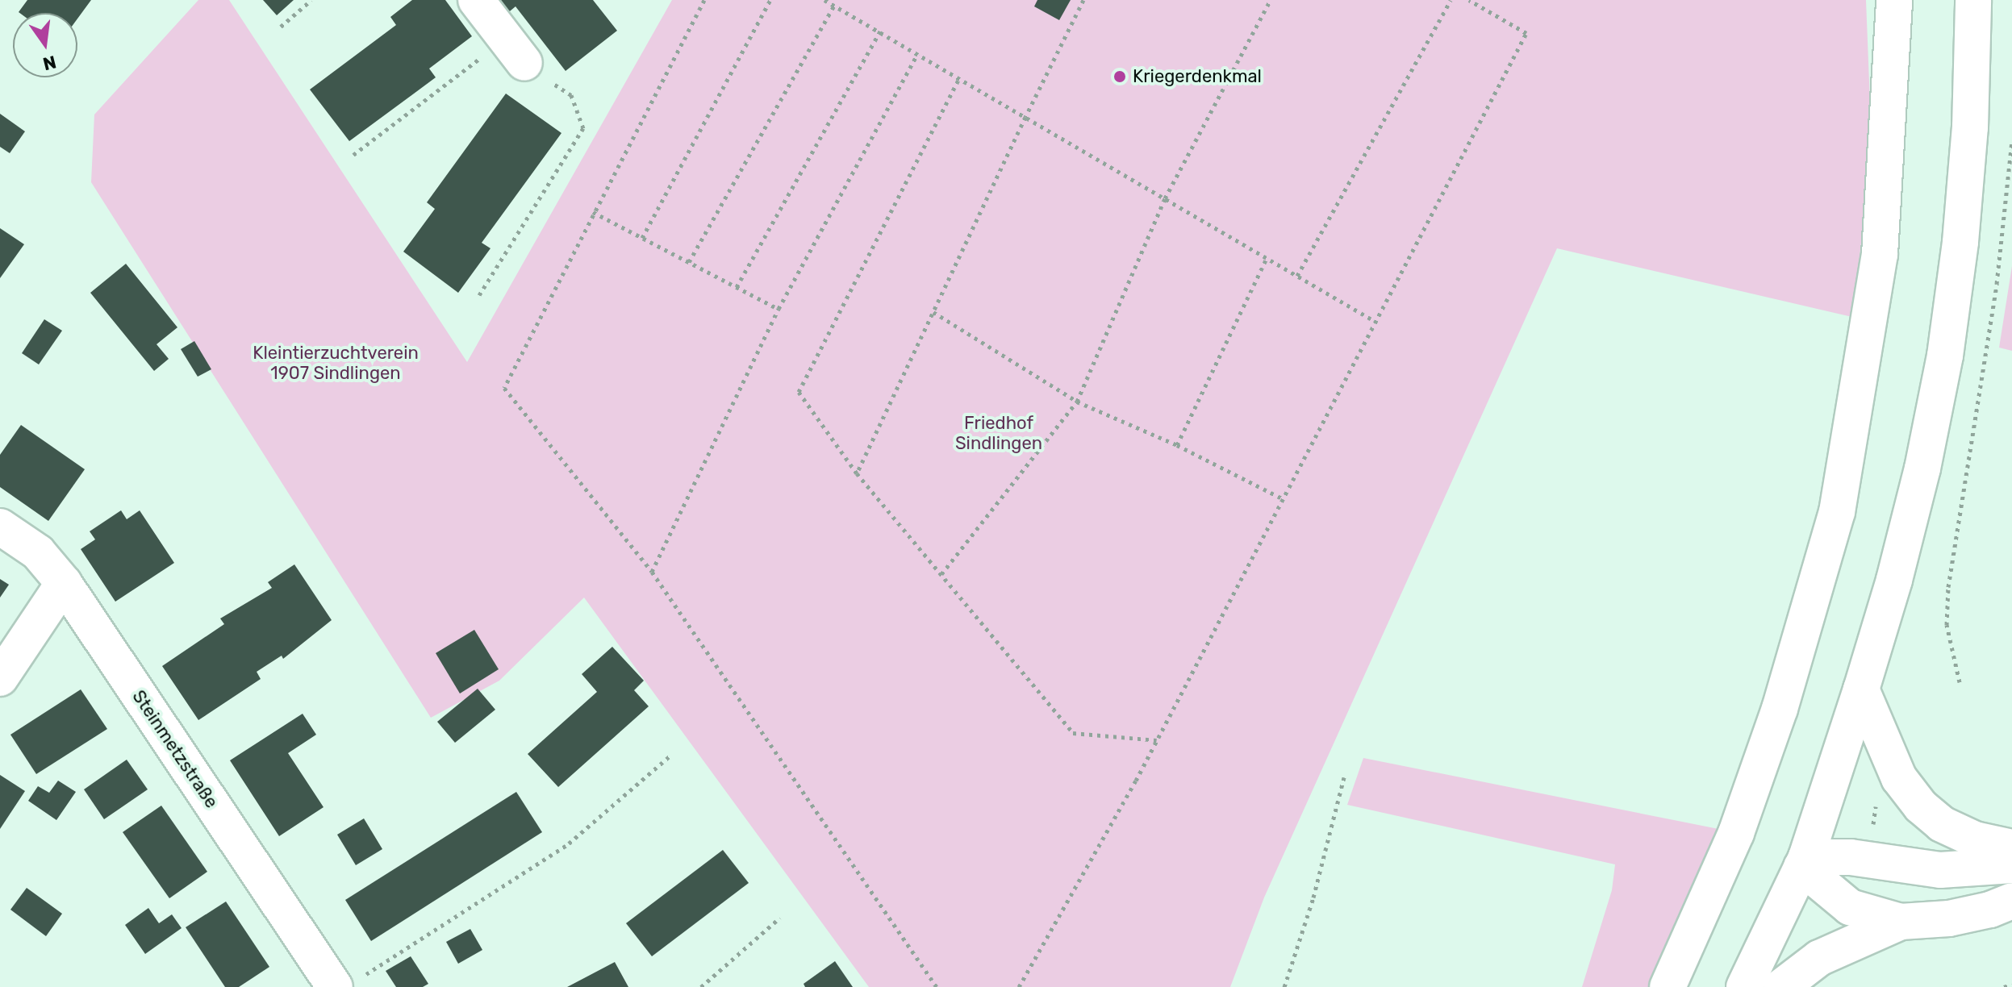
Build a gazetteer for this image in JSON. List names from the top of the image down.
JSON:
{
  "streets": {
    "main road": ["Steinmetzstraße"]
  },
  "parks": ["Kleintierzuchtverein 1907 Sindlingen", "Friedhof Sindlingen"],
  "places": ["Kriegerdenkmal"],
  "north": "bottom"
}
